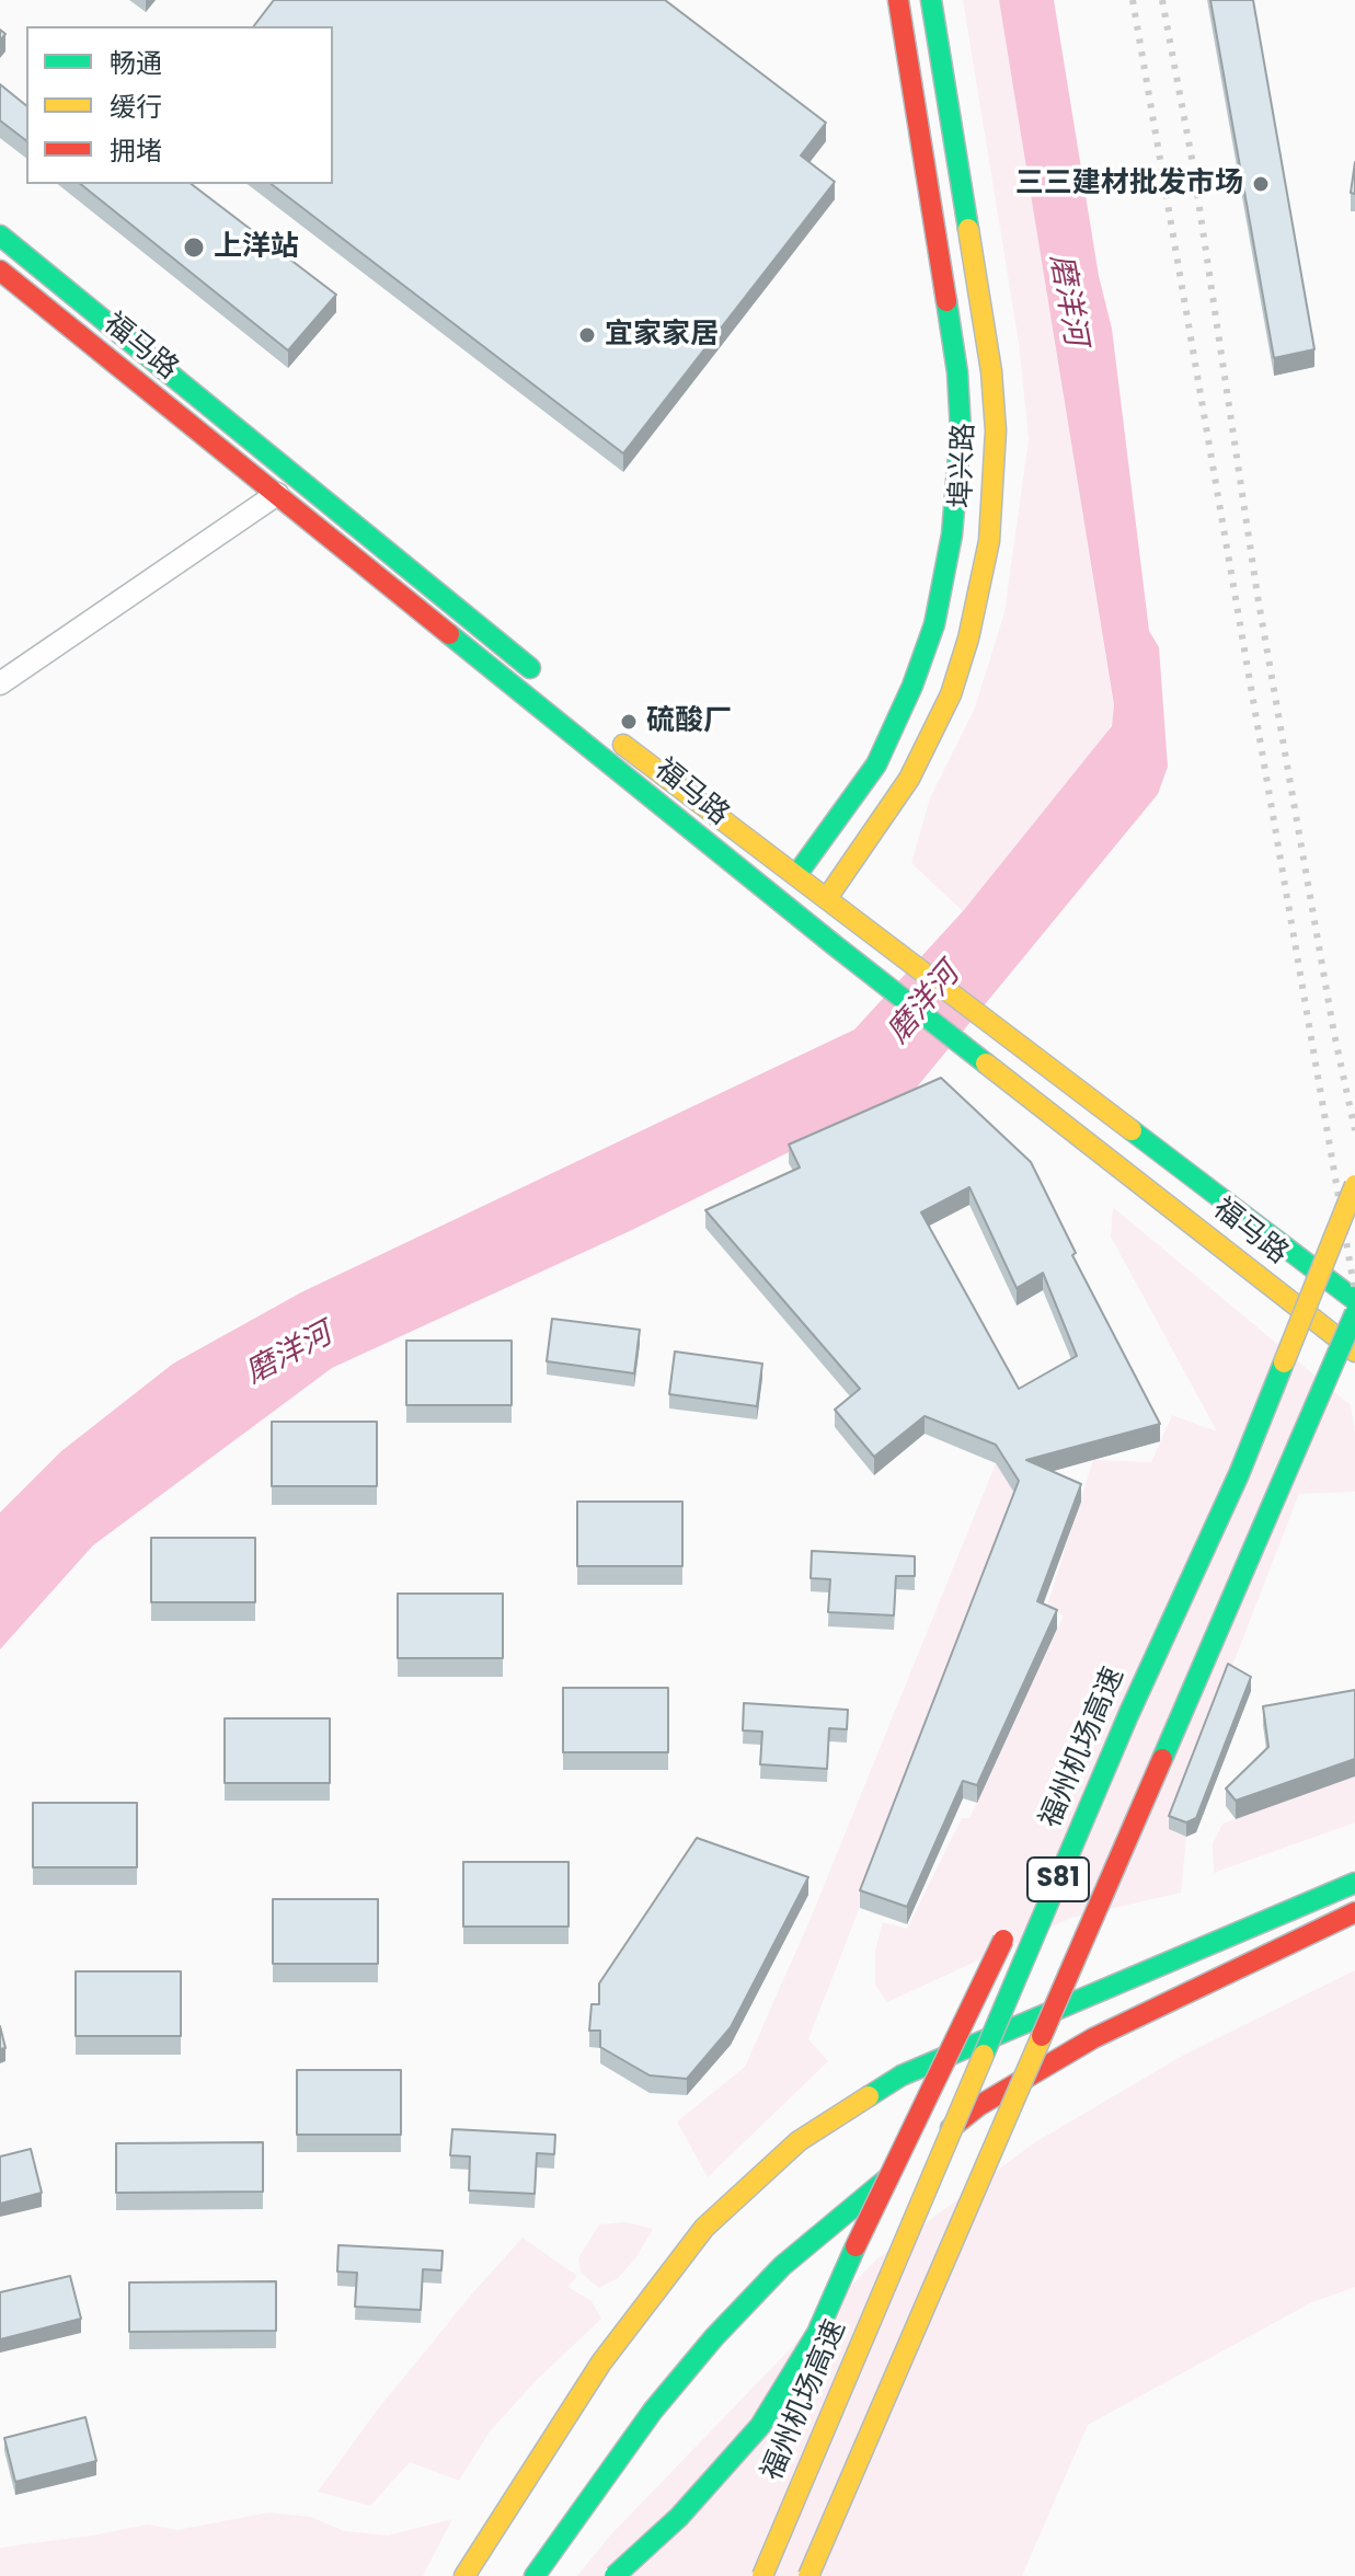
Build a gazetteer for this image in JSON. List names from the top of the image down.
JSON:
{
  "streets": {
    "main road": [
      "福马路",
      "埠兴路",
      "福州机场高速",
      "S81"
    ]
  },
  "crossings": [
    ["福马路", "埠兴路"]
  ],
  "water": ["磨洋河"],
  "places": [
    "三三建材批发市场",
    "上洋站",
    "宜家家居",
    "硫酸厂"
  ],
  "legend": ["畅通", "缓行", "拥堵"]
}
